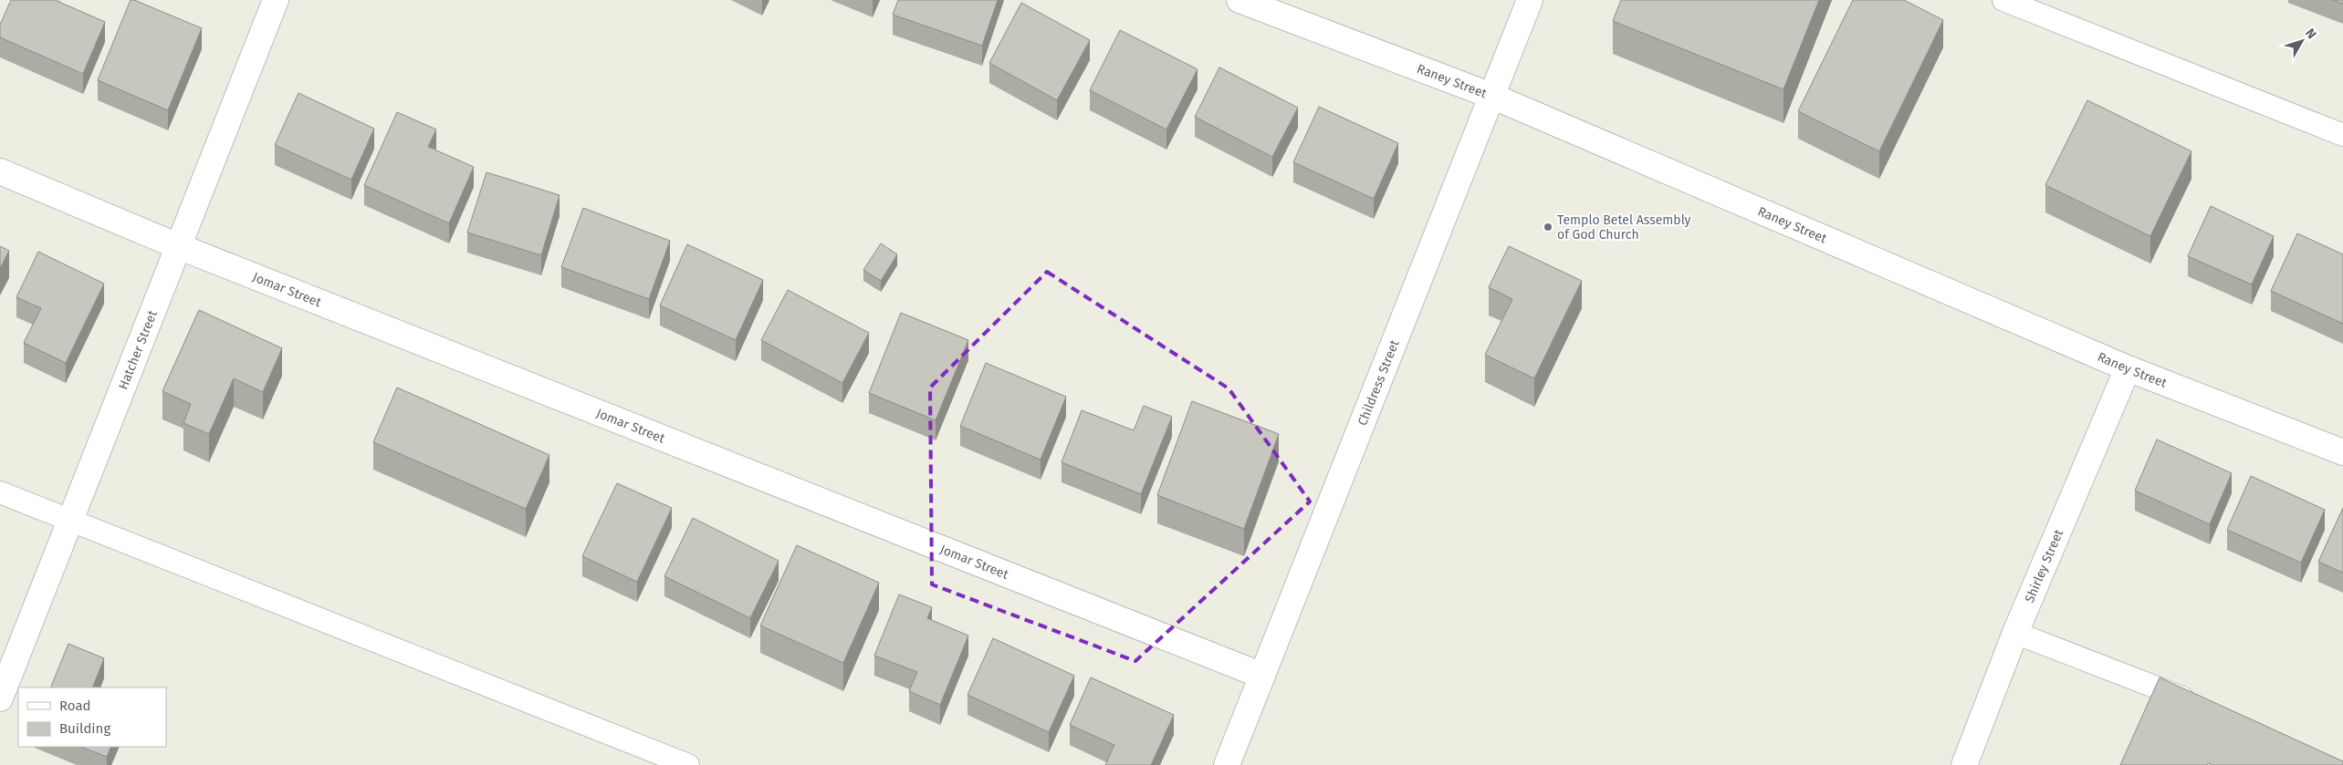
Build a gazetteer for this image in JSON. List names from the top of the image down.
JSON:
{
  "streets": {
    "street": [
      "Raney Street",
      "Jomar Street",
      "Hatcher Street",
      "Childress Street",
      "Shirley Street"
    ]
  },
  "crossings": [
    ["Raney Street", "Childress Street"],
    ["Raney Street", "Shirley Street"],
    ["Jomar Street", "Hatcher Street"],
    ["Jomar Street", "Childress Street"]
  ],
  "places": ["Templo Betel Assembly of God Church"],
  "legend": ["Road", "Building"],
  "north": "top right"
}
